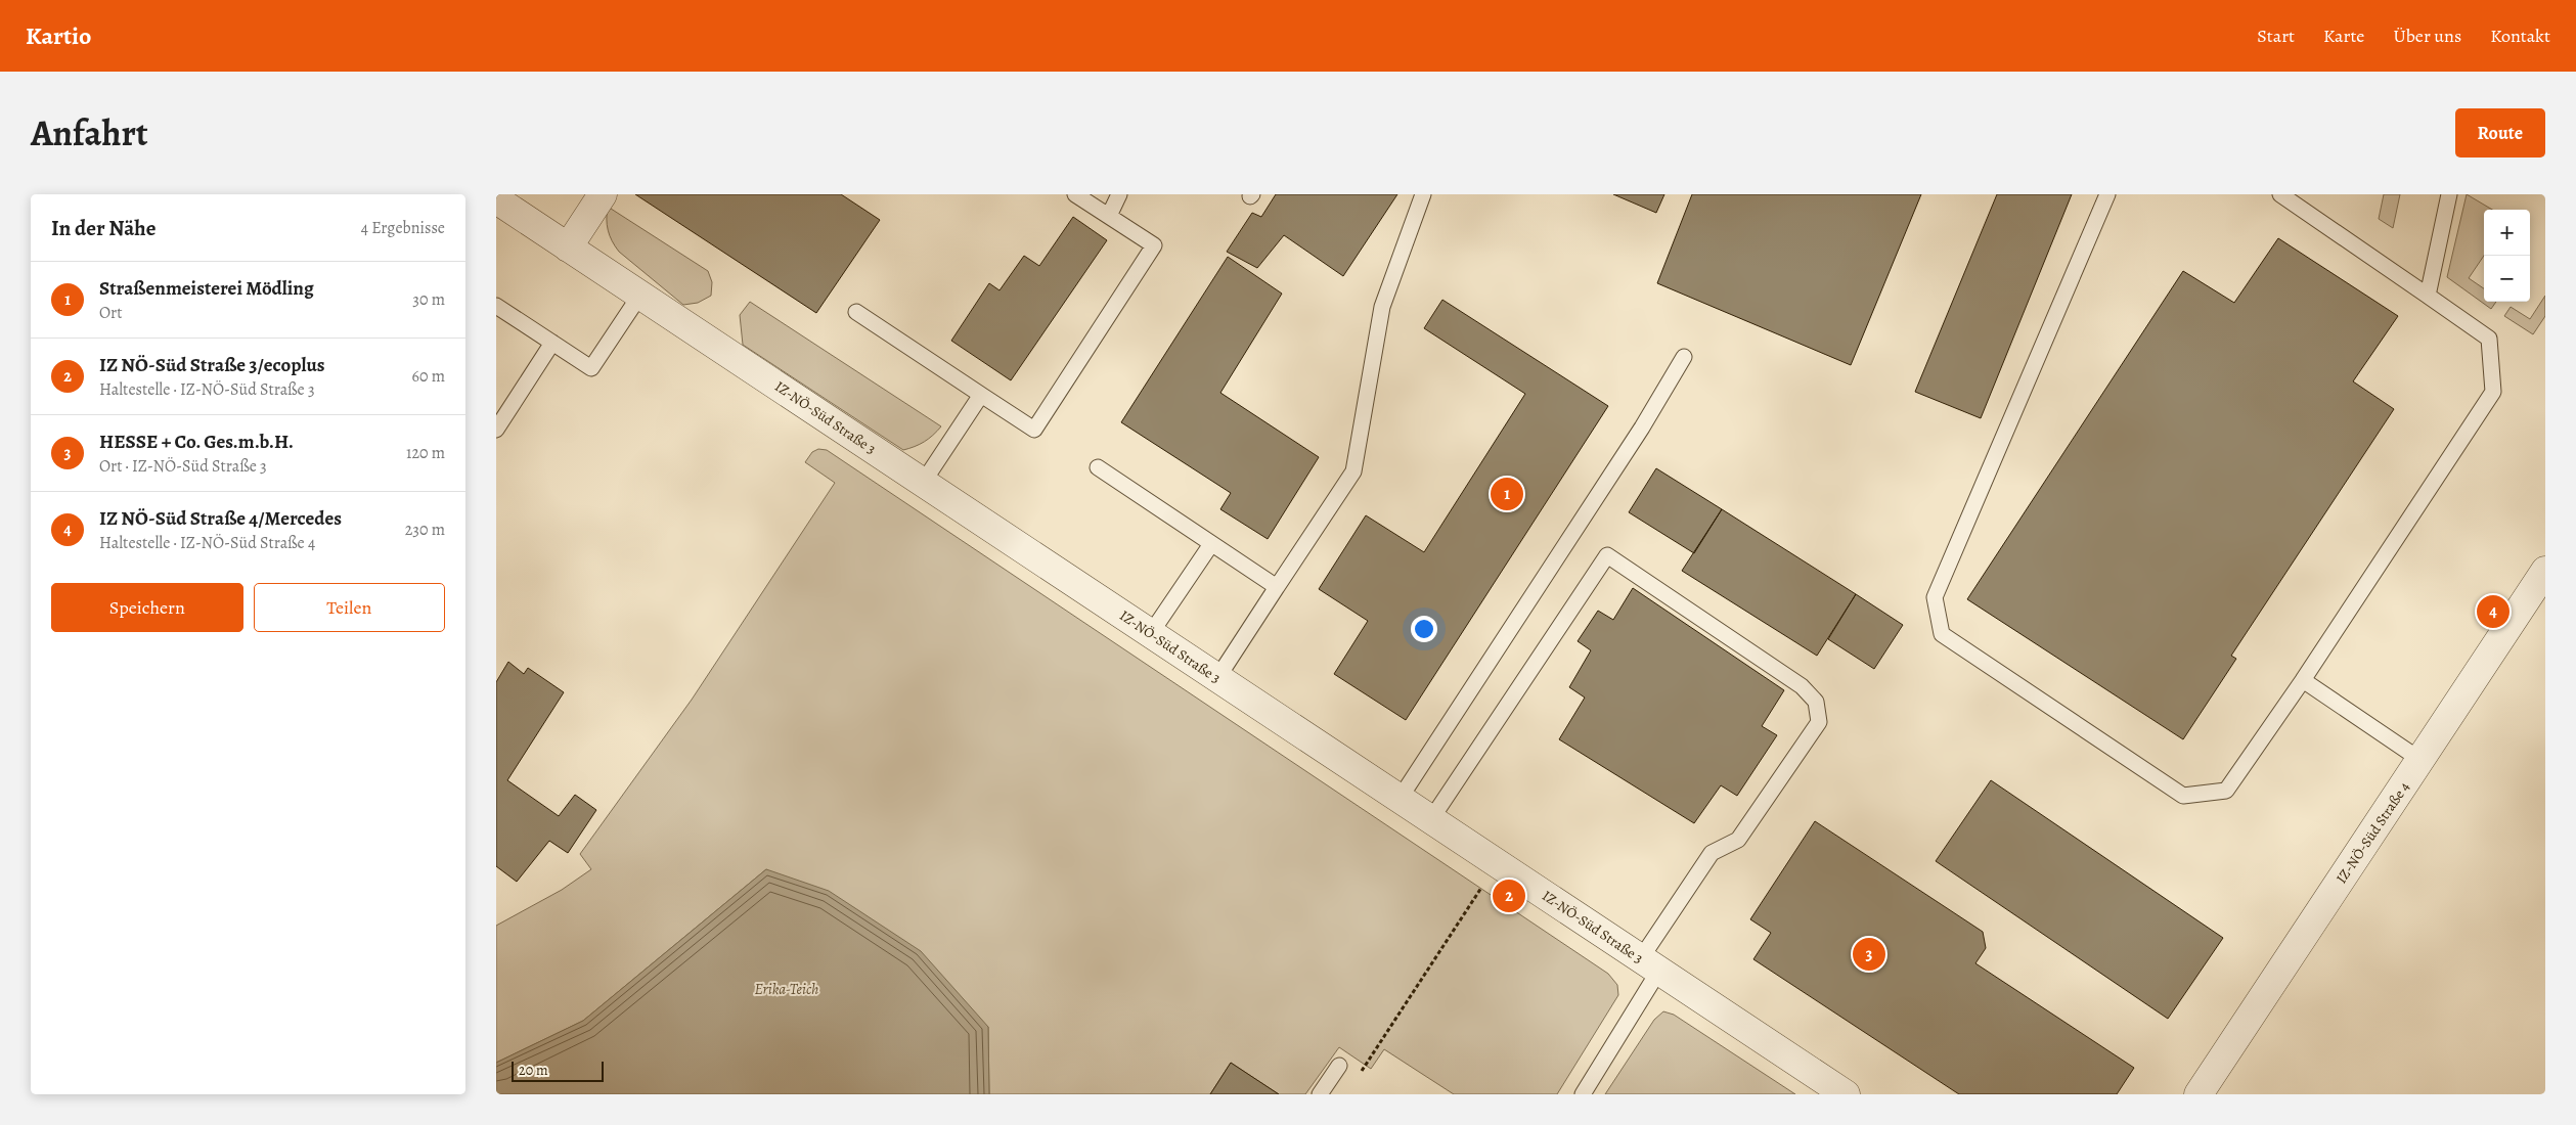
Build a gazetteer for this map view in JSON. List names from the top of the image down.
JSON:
{
  "streets": {
    "street": ["IZ-NÖ-Süd Straße 3", "IZ-NÖ-Süd Straße 4"]
  },
  "water": ["Erika-Teich"],
  "scale_bar": "20 m",
  "page": {
    "header": "Kartio",
    "nav": [
      "Start",
      "Karte",
      "Über uns",
      "Kontakt"
    ],
    "title": "Anfahrt",
    "buttons": [
      "Route",
      ["Speichern", "Teilen"]
    ],
    "heading": ["In der Nähe", "4 Ergebnisse"],
    "map_buttons": ["+", "−"],
    "list": [
      {
        "mark": "1",
        "name": "Straßenmeisterei Mödling",
        "note": "Ort",
        "value": "30 m"
      },
      {
        "mark": "2",
        "name": "IZ NÖ-Süd Straße 3/ecoplus",
        "note": "Haltestelle · IZ-NÖ-Süd Straße 3",
        "value": "60 m"
      },
      {
        "mark": "3",
        "name": "HESSE + Co. Ges.m.b.H.",
        "note": "Ort · IZ-NÖ-Süd Straße 3",
        "value": "120 m"
      },
      {
        "mark": "4",
        "name": "IZ NÖ-Süd Straße 4/Mercedes",
        "note": "Haltestelle · IZ-NÖ-Süd Straße 4",
        "value": "230 m"
      }
    ],
    "pins": [
      "1",
      "4",
      "2",
      "3"
    ],
    "scale": "20 m"
  }
}
